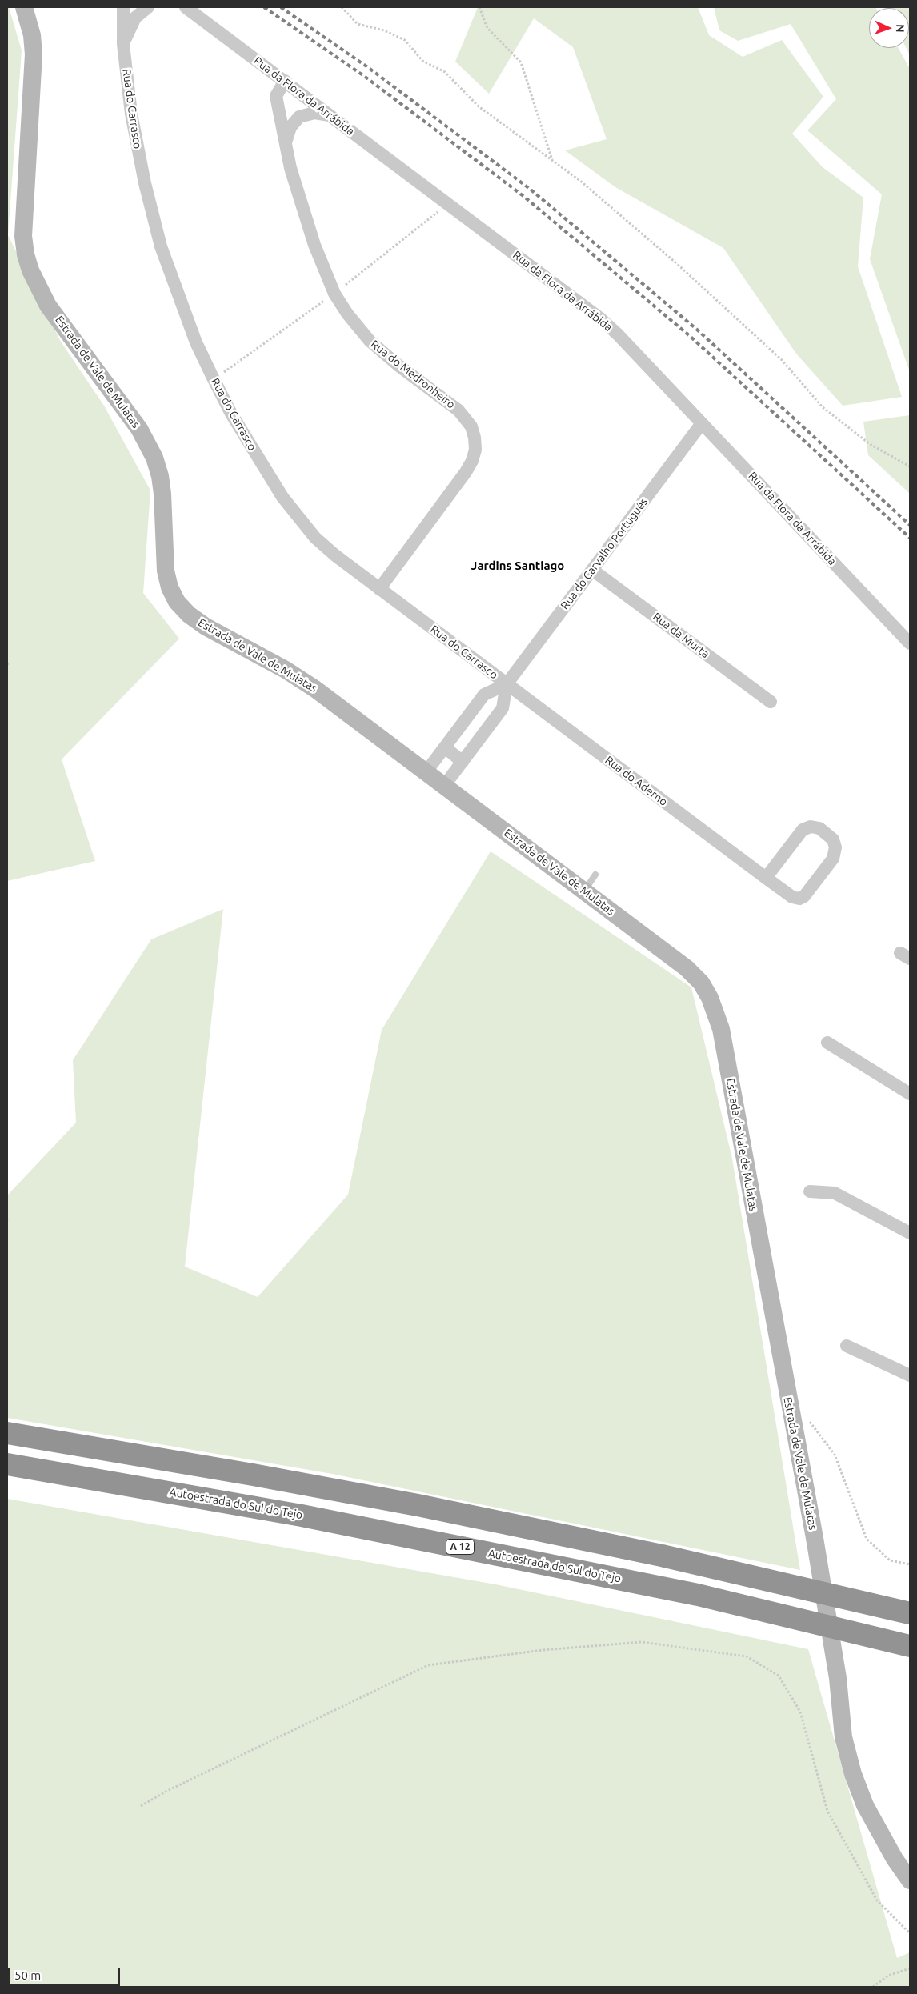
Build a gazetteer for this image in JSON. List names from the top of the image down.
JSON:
{
  "streets": {
    "highway": ["Autoestrada do Sul do Tejo", "A 12"],
    "street": [
      "Rua da Flora da Arrábida",
      "Rua do Carrasco",
      "Estrada de Vale de Mulatas",
      "Rua do Medronheiro",
      "Rua do Carvalho Português",
      "Rua da Murta",
      "Rua do Aderno"
    ]
  },
  "crossings": [
    ["Rua da Flora da Arrábida", "Rua do Medronheiro"],
    ["Rua da Flora da Arrábida", "Rua do Carvalho Português"],
    ["Rua do Carrasco", "Rua do Medronheiro"],
    ["Rua do Carrasco", "Rua do Carvalho Português"],
    ["Rua do Carrasco", "Rua do Aderno"],
    ["Estrada de Vale de Mulatas", "Rua do Carvalho Português"],
    ["Rua do Carvalho Português", "Rua da Murta"],
    ["Rua do Carvalho Português", "Rua do Aderno"]
  ],
  "districts": ["Jardins Santiago"],
  "scale_bar": "50 m",
  "north": "right"
}
